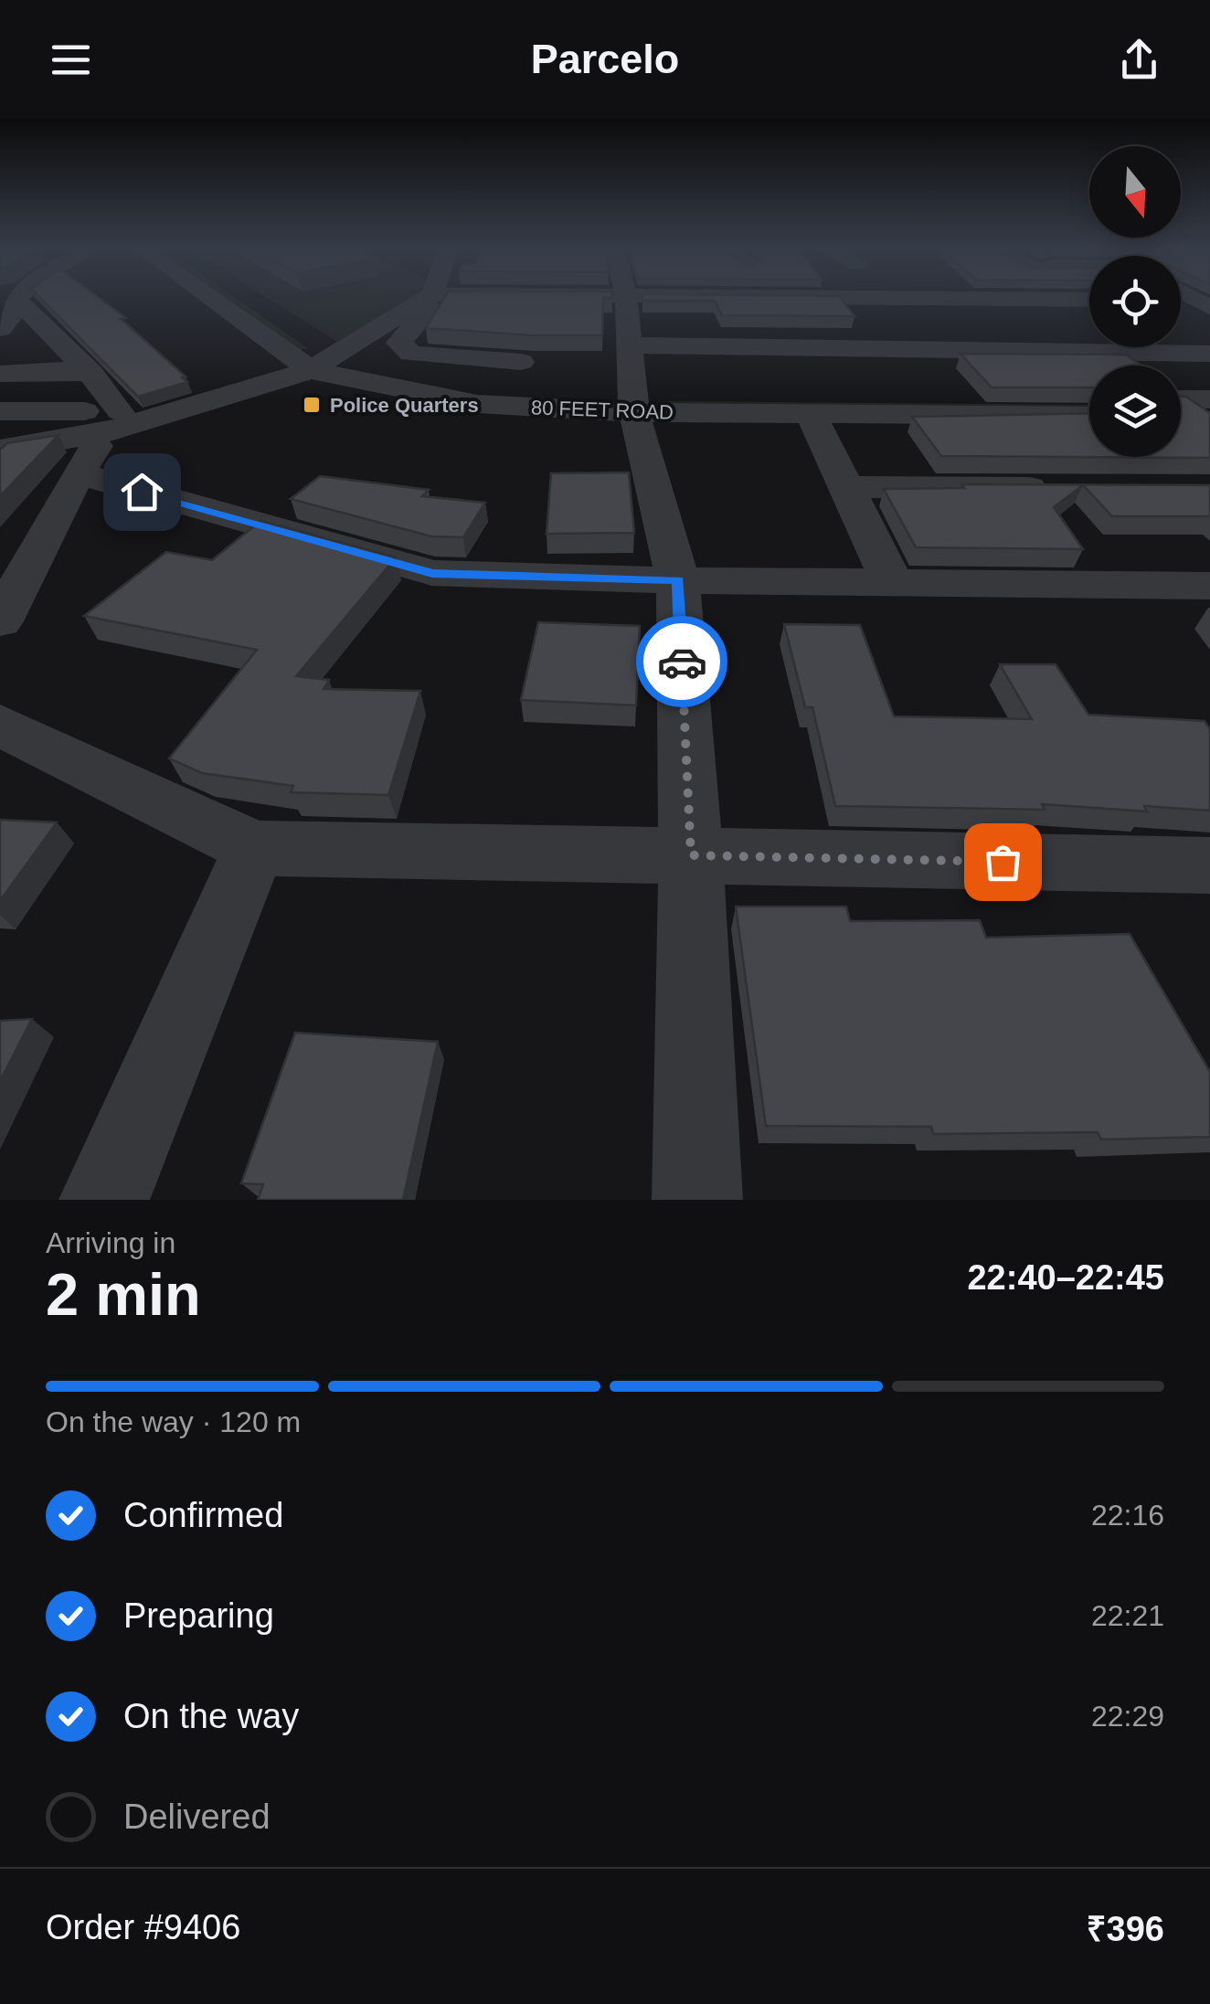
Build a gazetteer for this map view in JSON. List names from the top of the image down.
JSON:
{
  "streets": {
    "street": ["80 FEET ROAD"]
  },
  "places": {
    "transit": ["Police Quarters"]
  },
  "north": "bottom",
  "page": {
    "header": "Parcelo",
    "heading": ["2 min", "Arriving in", "22:40–22:45"],
    "panel": ["Order #9406", "₹396"],
    "bar": "On the way · 120 m",
    "list": [
      ["Confirmed", "22:16"],
      ["Preparing", "22:21"],
      ["On the way", "22:29"],
      "Delivered"
    ]
  }
}
